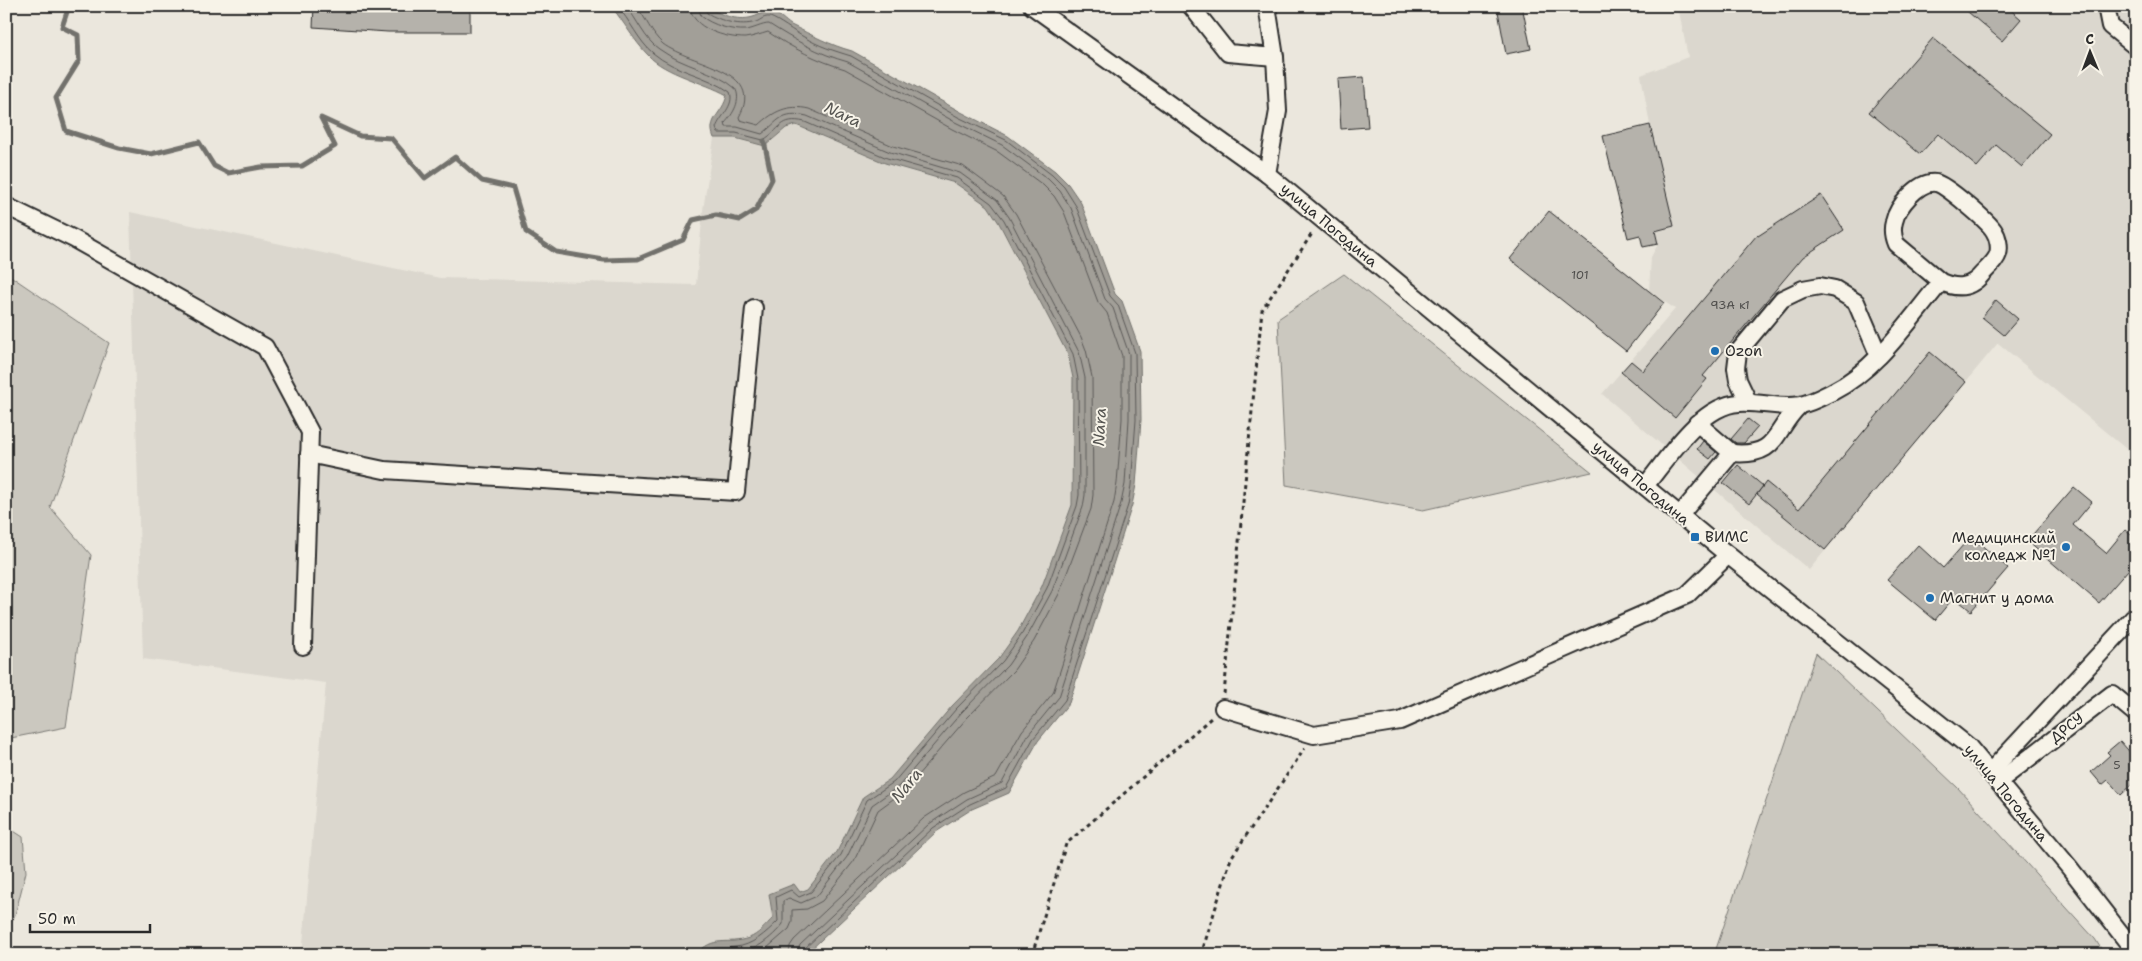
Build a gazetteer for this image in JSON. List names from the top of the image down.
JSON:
{
  "streets": {
    "street": ["улица Погодина", "ДРСУ"]
  },
  "crossings": [
    ["улица Погодина", "ДРСУ"]
  ],
  "water": ["Nara"],
  "places": {
    "other": ["Ozon", "Медицинский колледж №1", "Магнит у дома"],
    "transit": ["ВИМС"]
  },
  "house_numbers": ["101", "93А к1", "5"],
  "scale_bar": "50 m",
  "north": "top"
}
